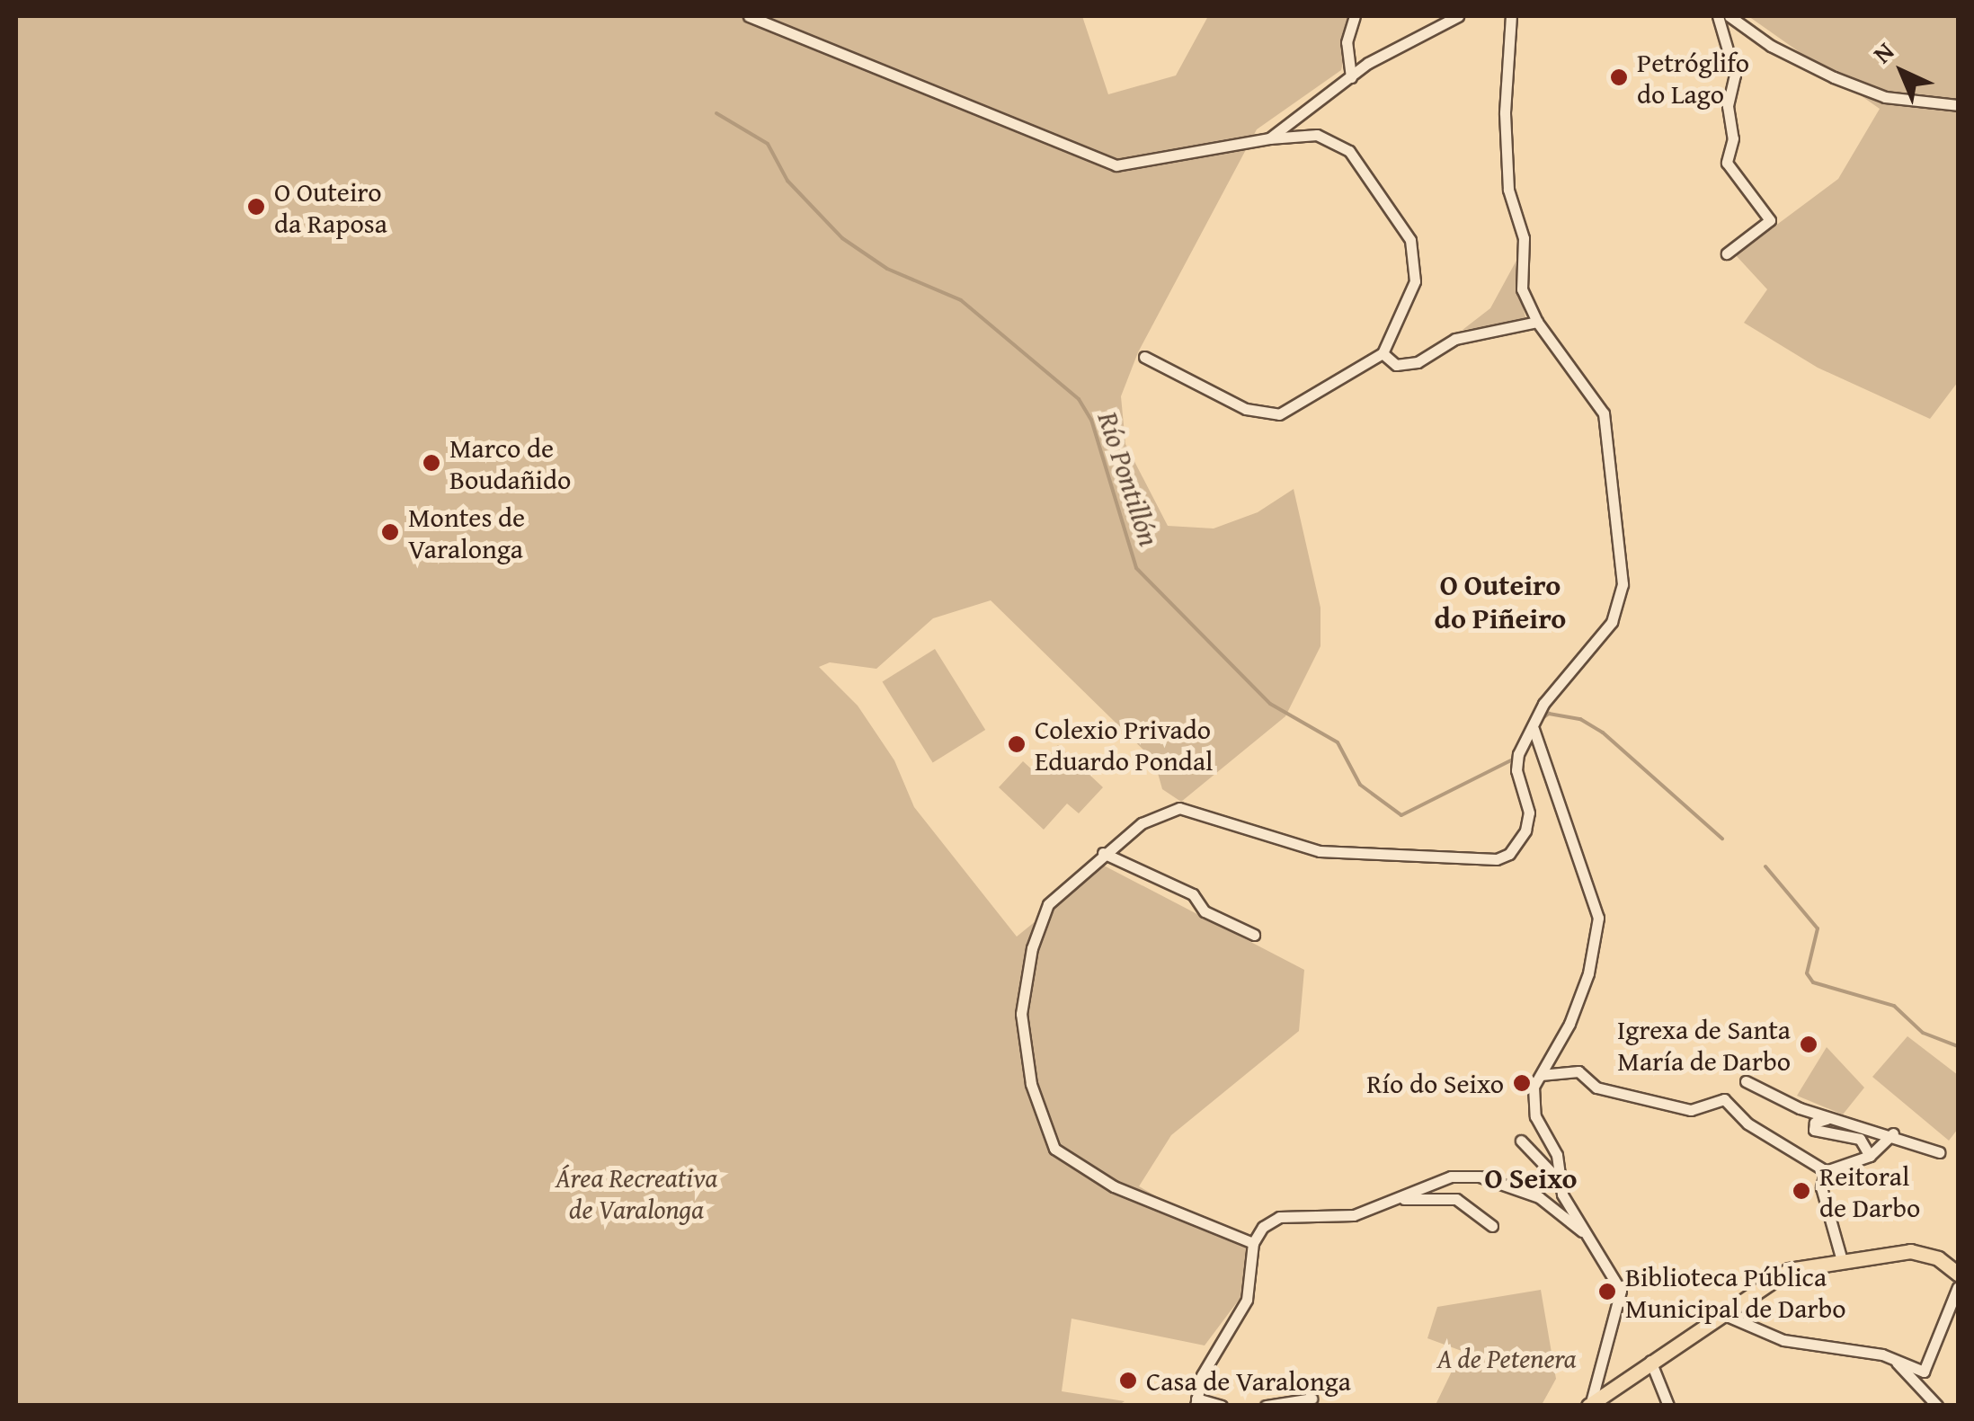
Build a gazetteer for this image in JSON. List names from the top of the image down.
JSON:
{
  "districts": ["O Outeiro do Piñeiro", "O Seixo"],
  "water": ["Río Pontillón"],
  "parks": ["Área Recreativa de Varalonga", "A de Petenera"],
  "places": [
    "Petróglifo do Lago",
    "O Outeiro da Raposa",
    "Marco de Boudañido",
    "Montes de Varalonga",
    "Colexio Privado Eduardo Pondal",
    "Igrexa de Santa María de Darbo",
    "Río do Seixo",
    "Reitoral de Darbo",
    "Biblioteca Pública Municipal de Darbo",
    "Casa de Varalonga"
  ],
  "north": "top left"
}
